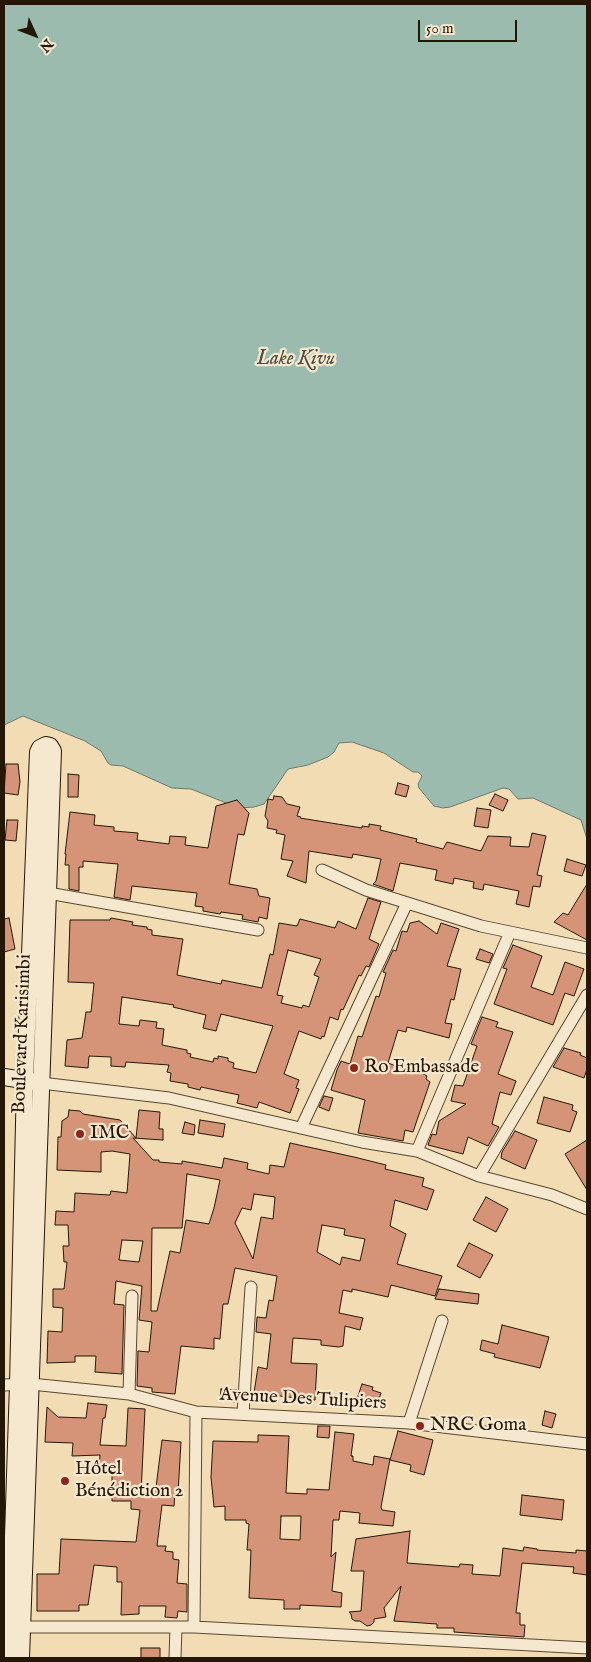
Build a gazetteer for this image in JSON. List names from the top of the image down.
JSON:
{
  "streets": {
    "street": ["Boulevard Karisimbi", "Avenue Des Tulipiers"]
  },
  "crossings": [
    ["Boulevard Karisimbi", "Avenue Des Tulipiers"]
  ],
  "water": ["Lake Kivu"],
  "places": [
    "Ro Embassade",
    "IMC",
    "NRC Goma",
    "Hôtel Bénédiction 2"
  ],
  "scale_bar": "50 m",
  "north": "bottom right"
}
